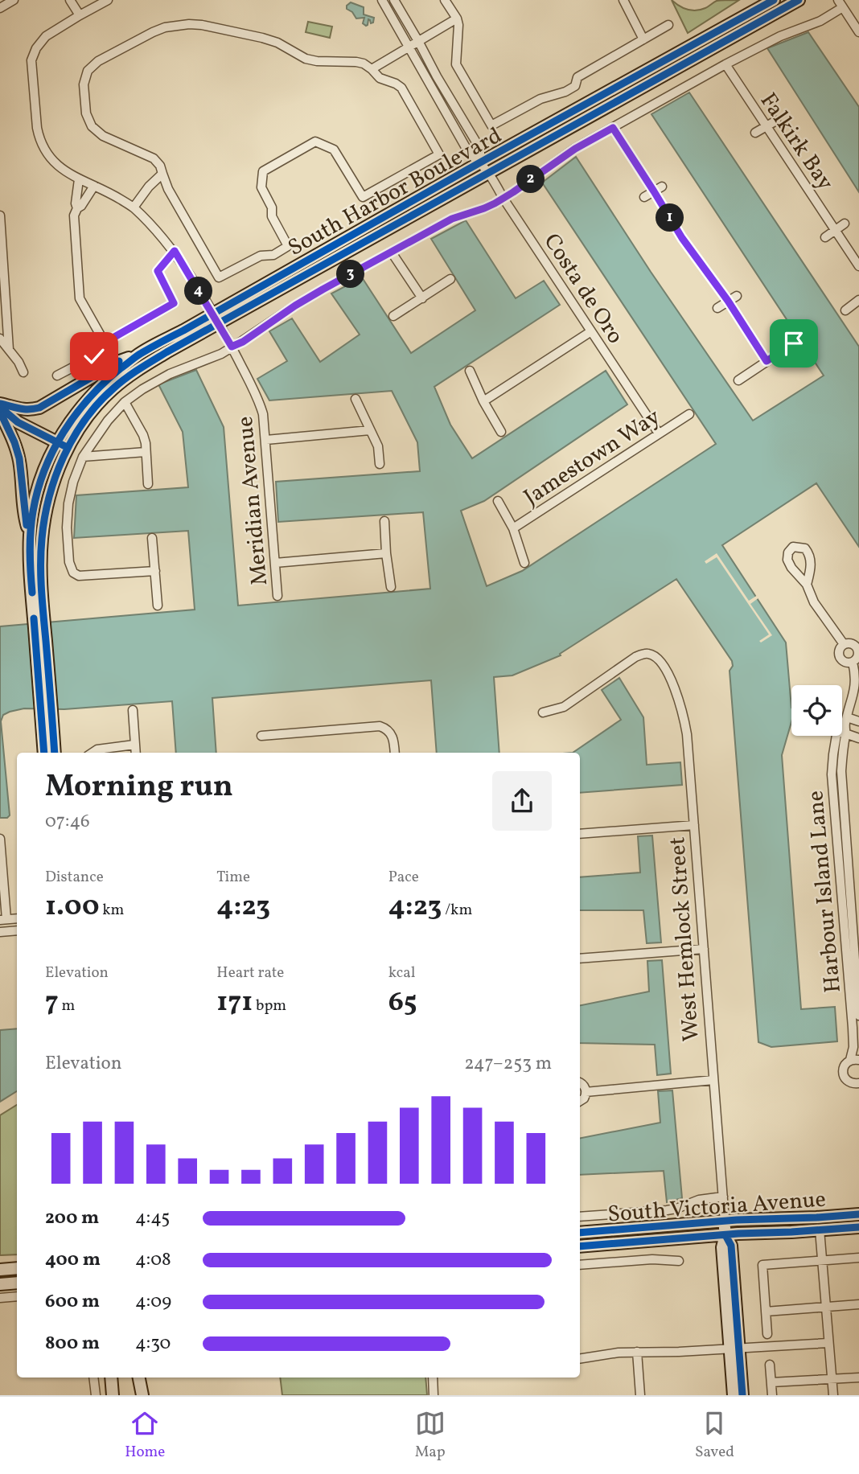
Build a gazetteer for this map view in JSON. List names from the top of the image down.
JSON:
{
  "streets": {
    "main road": ["South Harbor Boulevard", "West Hemlock Street", "South Victoria Avenue"],
    "street": [
      "Falkirk Bay",
      "Costa de Oro",
      "Jamestown Way",
      "Meridian Avenue",
      "Harbour Island Lane"
    ]
  },
  "crossings": [
    ["South Harbor Boulevard", "Costa de Oro"],
    ["South Harbor Boulevard", "Meridian Avenue"],
    ["Costa de Oro", "Jamestown Way"],
    ["West Hemlock Street", "South Victoria Avenue"]
  ],
  "page": {
    "pins": [
      "2",
      "1",
      "3",
      "4"
    ],
    "heading": ["Morning run", "07:46"],
    "stats": [
      ["Distance", "1.00 km"],
      ["Time", "4:23"],
      ["Pace", "4:23 /km"],
      ["Elevation", "7 m"],
      ["Heart rate", "171 bpm"],
      ["kcal", "65"]
    ],
    "chart": ["Elevation", "247–253 m"],
    "list": [
      {
        "name": "200 m",
        "note": "4:45"
      },
      {
        "name": "400 m",
        "note": "4:08"
      },
      {
        "name": "600 m",
        "note": "4:09"
      },
      {
        "name": "800 m",
        "note": "4:30"
      }
    ],
    "tabs": ["Home", "Map", "Saved"]
  }
}
